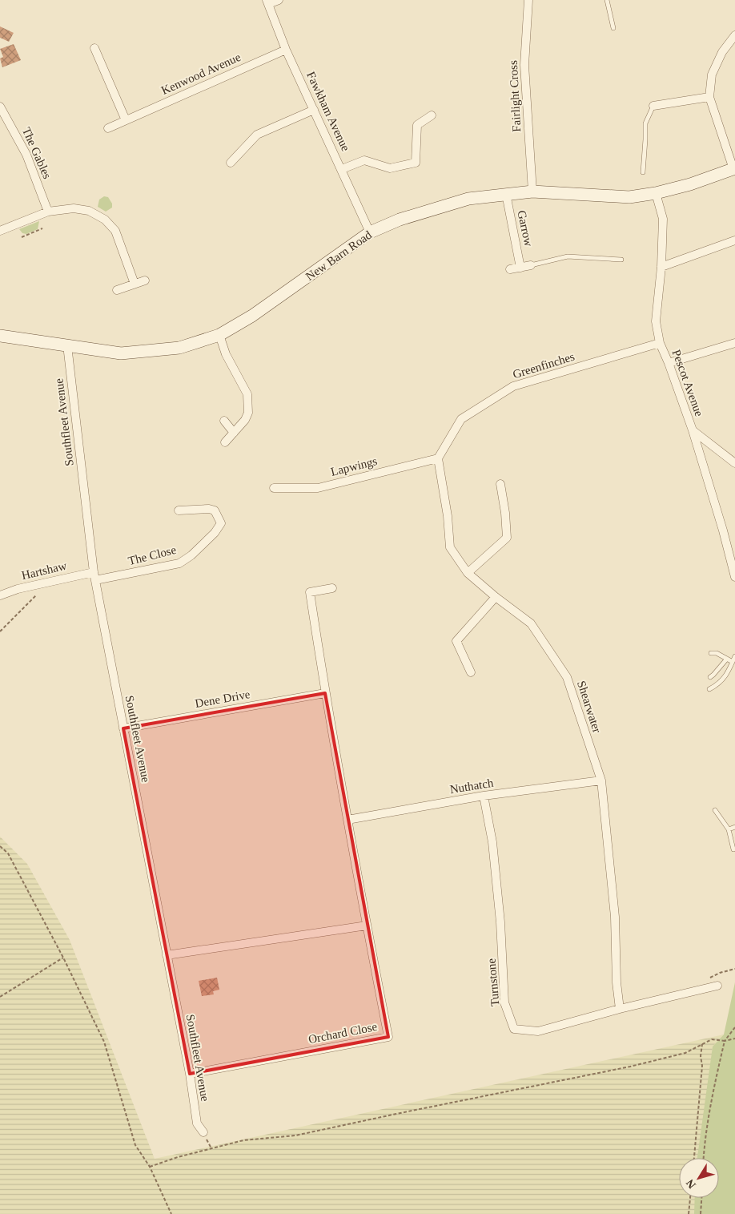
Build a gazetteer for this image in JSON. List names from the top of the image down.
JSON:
{
  "streets": {
    "street": [
      "Kenwood Avenue",
      "Fairlight Cross",
      "Fawkham Avenue",
      "The Gables",
      "Garrow",
      "New Barn Road",
      "Greenfinches",
      "Pescot Avenue",
      "Southfleet Avenue",
      "Lapwings",
      "The Close",
      "Hartshaw",
      "Dene Drive",
      "Shearwater",
      "Nuthatch",
      "Turnstone",
      "Orchard Close"
    ]
  },
  "crossings": [
    ["Kenwood Avenue", "Fawkham Avenue"],
    ["Fairlight Cross", "New Barn Road"],
    ["Fawkham Avenue", "New Barn Road"],
    ["Garrow", "New Barn Road"],
    ["New Barn Road", "Pescot Avenue"],
    ["New Barn Road", "Southfleet Avenue"],
    ["Greenfinches", "Pescot Avenue"],
    ["Greenfinches", "Lapwings"],
    ["Greenfinches", "Shearwater"],
    ["Southfleet Avenue", "The Close"],
    ["Southfleet Avenue", "Hartshaw"],
    ["Southfleet Avenue", "Dene Drive"],
    ["Southfleet Avenue", "Orchard Close"],
    ["Lapwings", "Shearwater"],
    ["Shearwater", "Nuthatch"],
    ["Shearwater", "Turnstone"],
    ["Nuthatch", "Turnstone"],
    ["Nuthatch", "Orchard Close"]
  ],
  "north": "bottom left"
}
